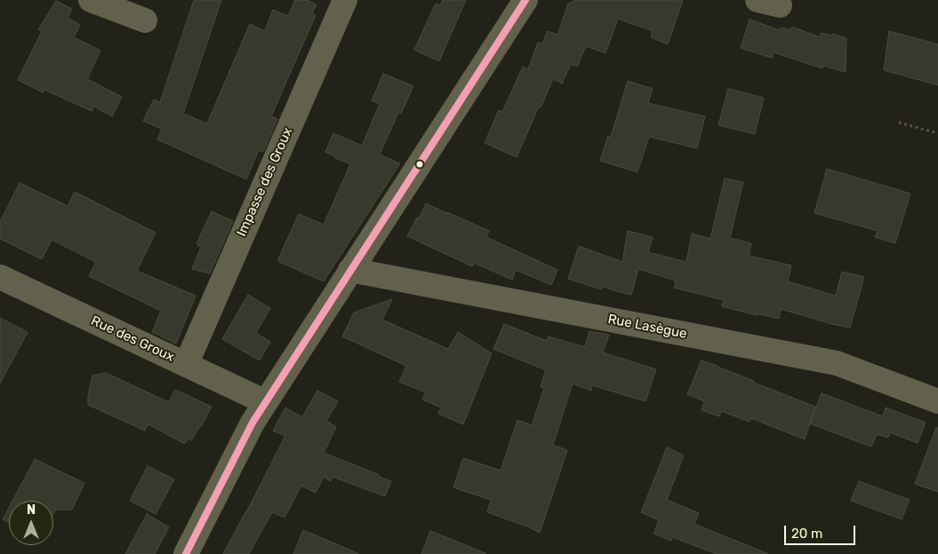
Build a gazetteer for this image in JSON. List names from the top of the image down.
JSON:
{
  "streets": {
    "street": ["Impasse des Groux", "Rue Lasègue", "Rue des Groux"]
  },
  "crossings": [
    ["Impasse des Groux", "Rue des Groux"]
  ],
  "scale_bar": "20 m",
  "north": "top"
}
